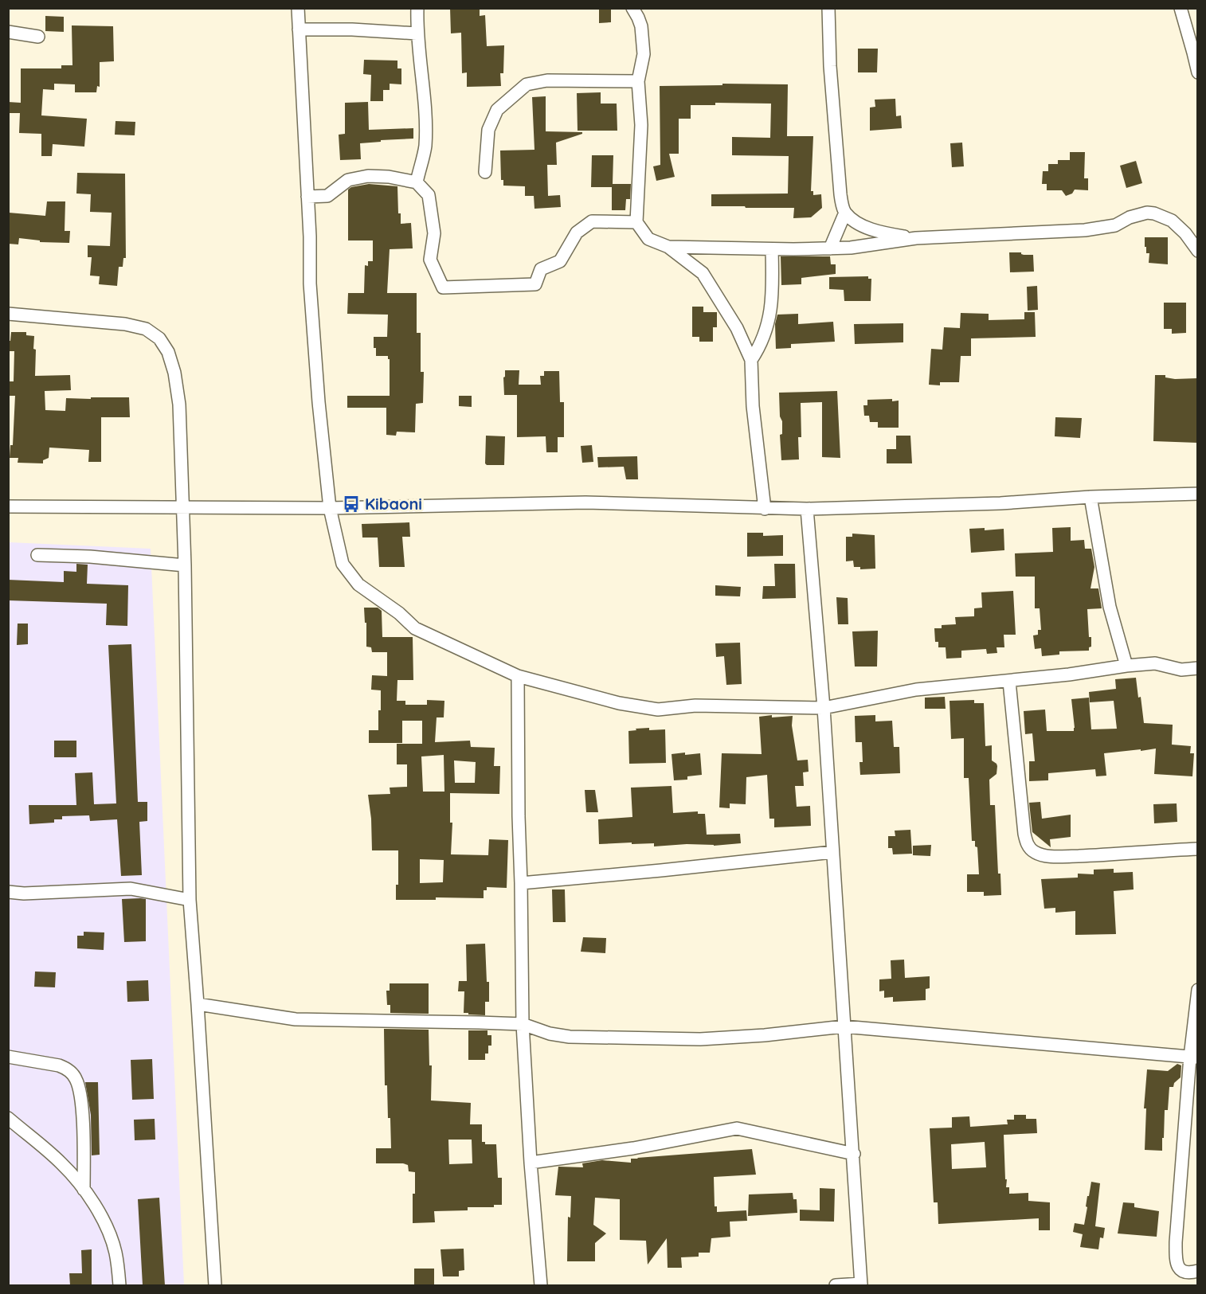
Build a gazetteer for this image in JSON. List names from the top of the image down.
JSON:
{
  "places": {
    "bus stop": ["Kibaoni"]
  }
}
